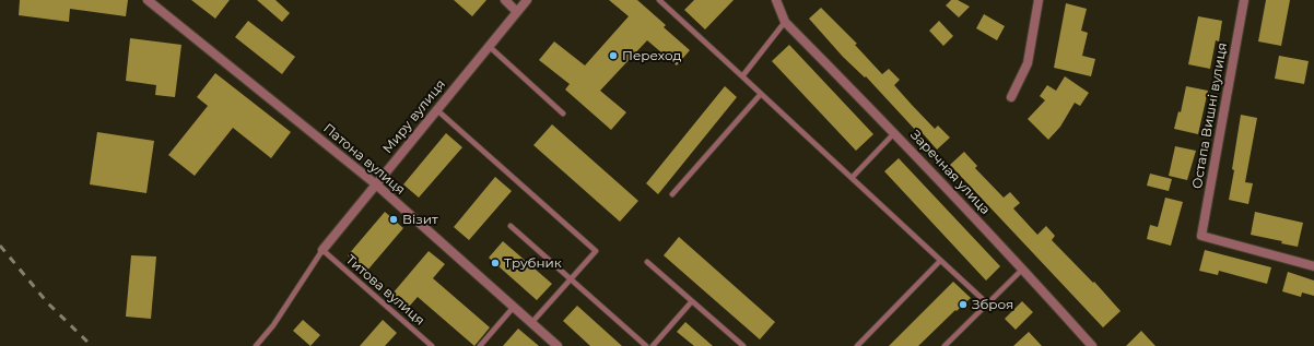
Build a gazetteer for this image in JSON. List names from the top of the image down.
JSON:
{
  "streets": {
    "street": [
      "Остапа Вишні вулиця",
      "Миру вулиця",
      "Патона вулиця",
      "Заречная улица"
    ],
    "lane": ["Титова вулиця"]
  },
  "crossings": [
    ["Миру вулиця", "Патона вулиця"],
    ["Миру вулиця", "Титова вулиця"]
  ],
  "places": [
    "Переход",
    "Візит",
    "Трубник",
    "Зброя"
  ]
}
